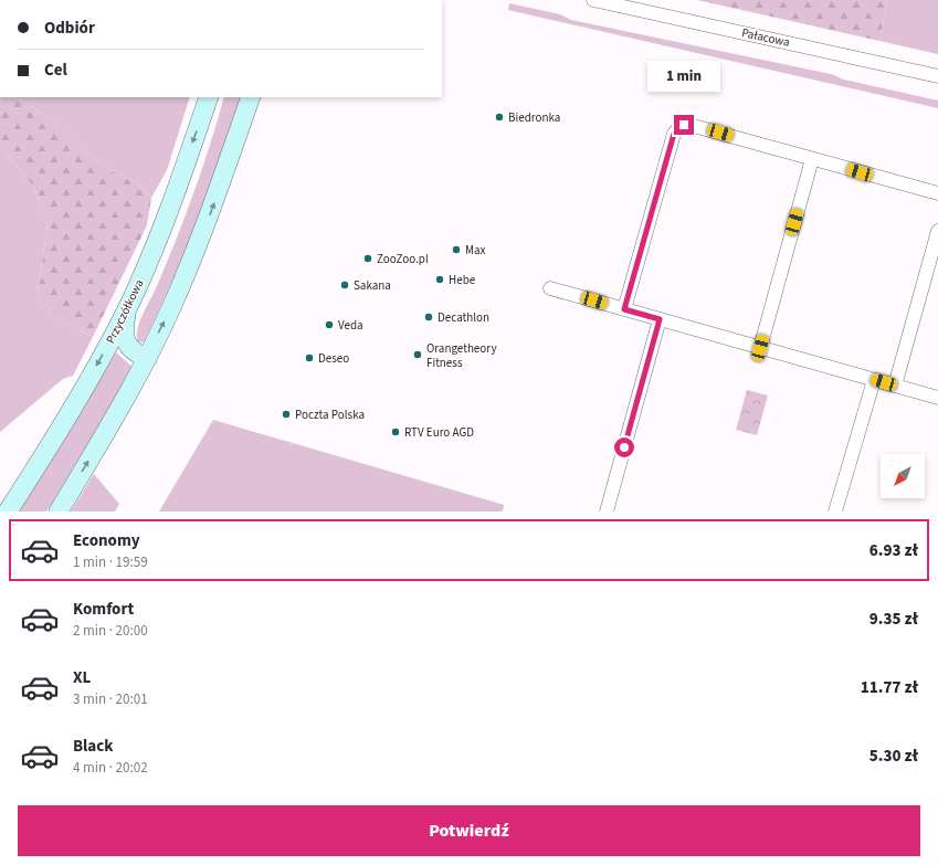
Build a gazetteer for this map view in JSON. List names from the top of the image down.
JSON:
{
  "streets": {
    "main road": ["Przyczółkowa"],
    "street": ["Pałacowa"]
  },
  "places": [
    "Biedronka",
    "Max",
    "ZooZoo.pl",
    "Hebe",
    "Sakana",
    "Decathlon",
    "Veda",
    "Orangetheory Fitness",
    "Deseo",
    "Poczta Polska",
    "RTV Euro AGD"
  ],
  "north": "bottom left",
  "page": {
    "banner": ["Odbiór", "Cel"],
    "bubble": "1 min",
    "list": [
      {
        "name": "Economy",
        "note": "1 min · 19:59",
        "value": "6.93 zł"
      },
      {
        "name": "Komfort",
        "note": "2 min · 20:00",
        "value": "9.35 zł"
      },
      {
        "name": "XL",
        "note": "3 min · 20:01",
        "value": "11.77 zł"
      },
      {
        "name": "Black",
        "note": "4 min · 20:02",
        "value": "5.30 zł"
      }
    ],
    "buttons": "Potwierdź"
  }
}
